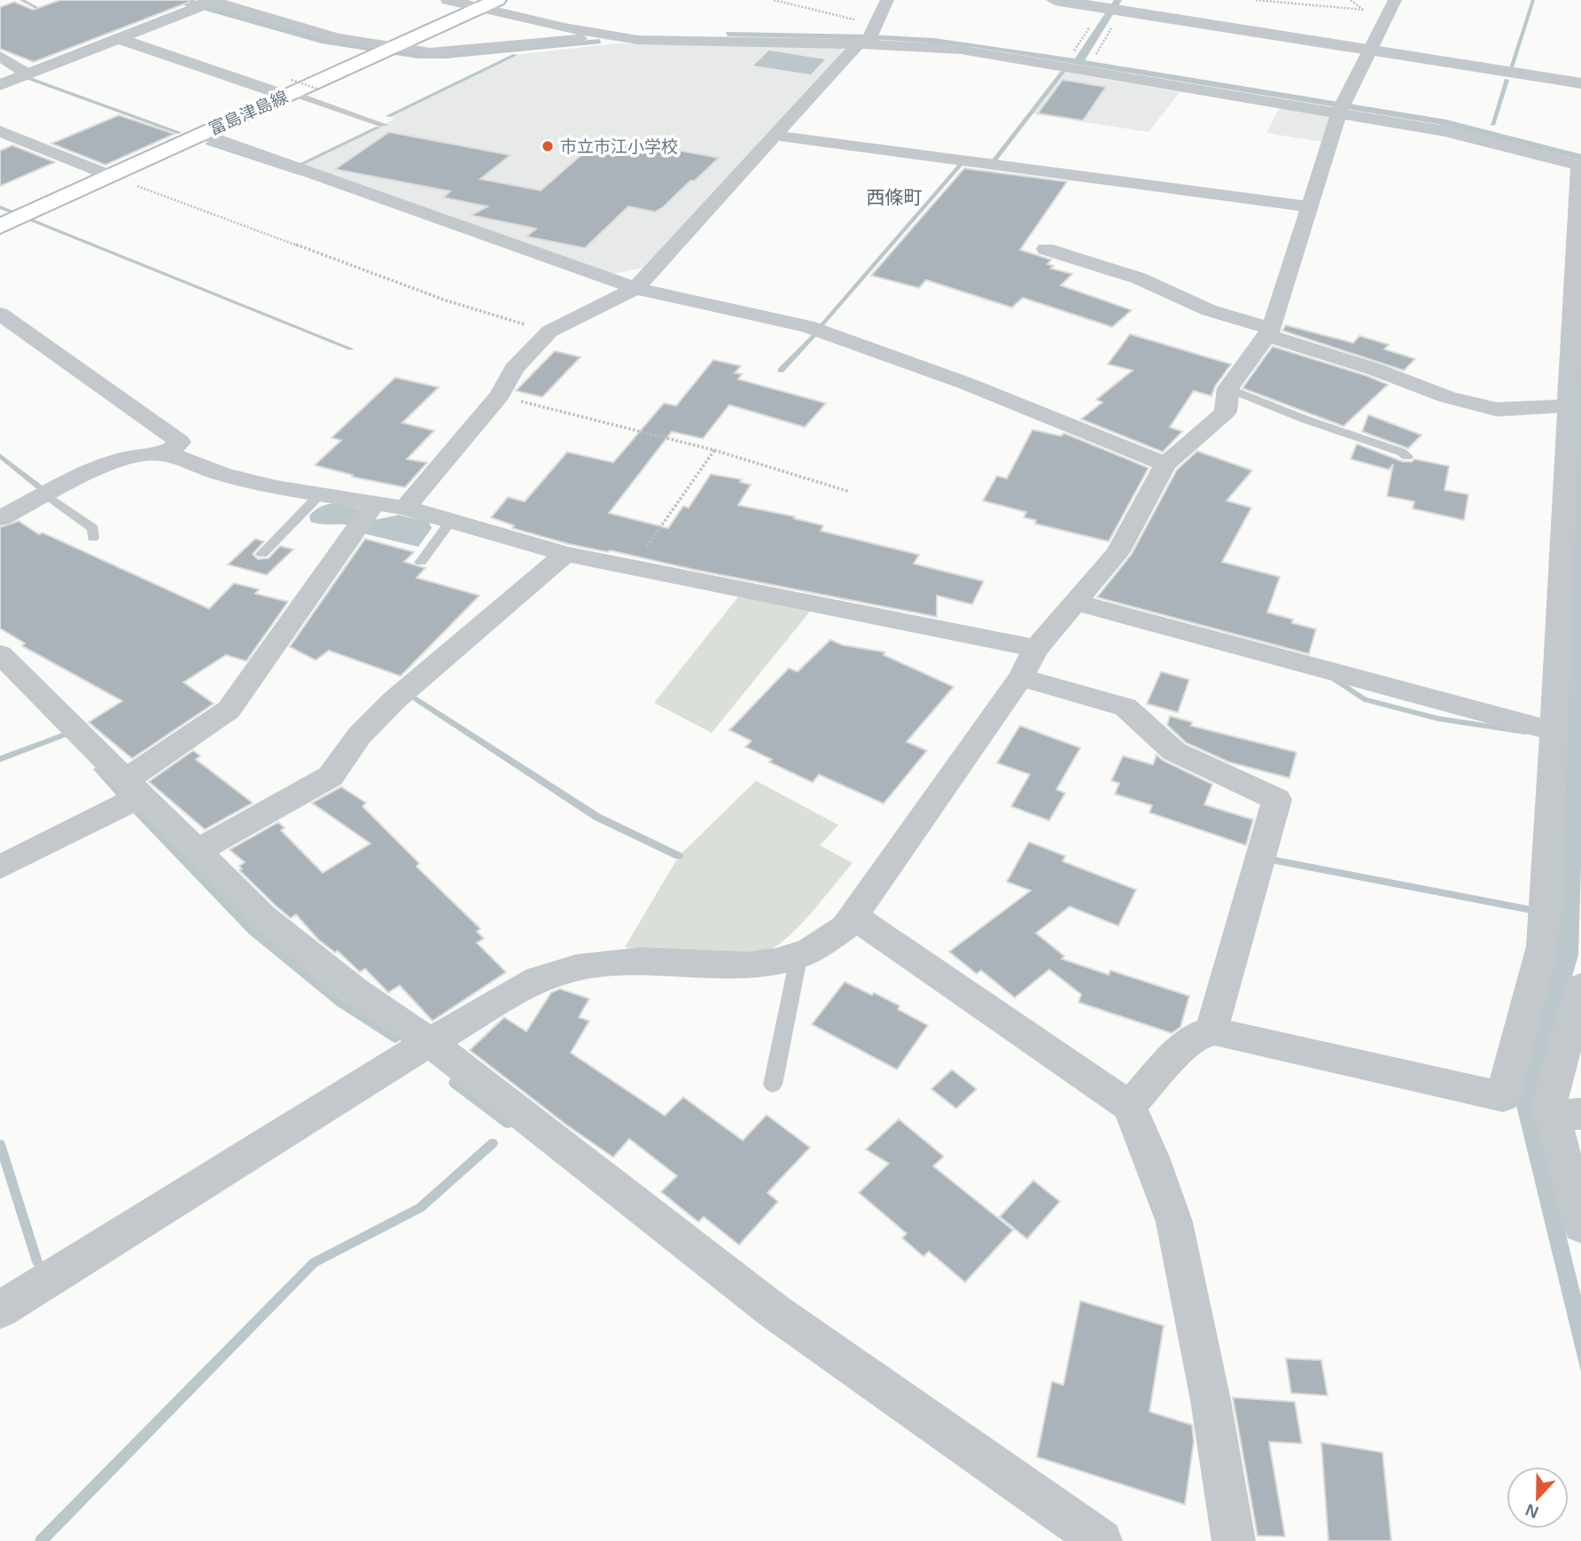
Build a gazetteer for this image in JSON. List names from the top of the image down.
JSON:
{
  "streets": {
    "main road": ["富島津島線"]
  },
  "districts": ["西條町"],
  "places": ["市立市江小学校"],
  "north": "bottom"
}
